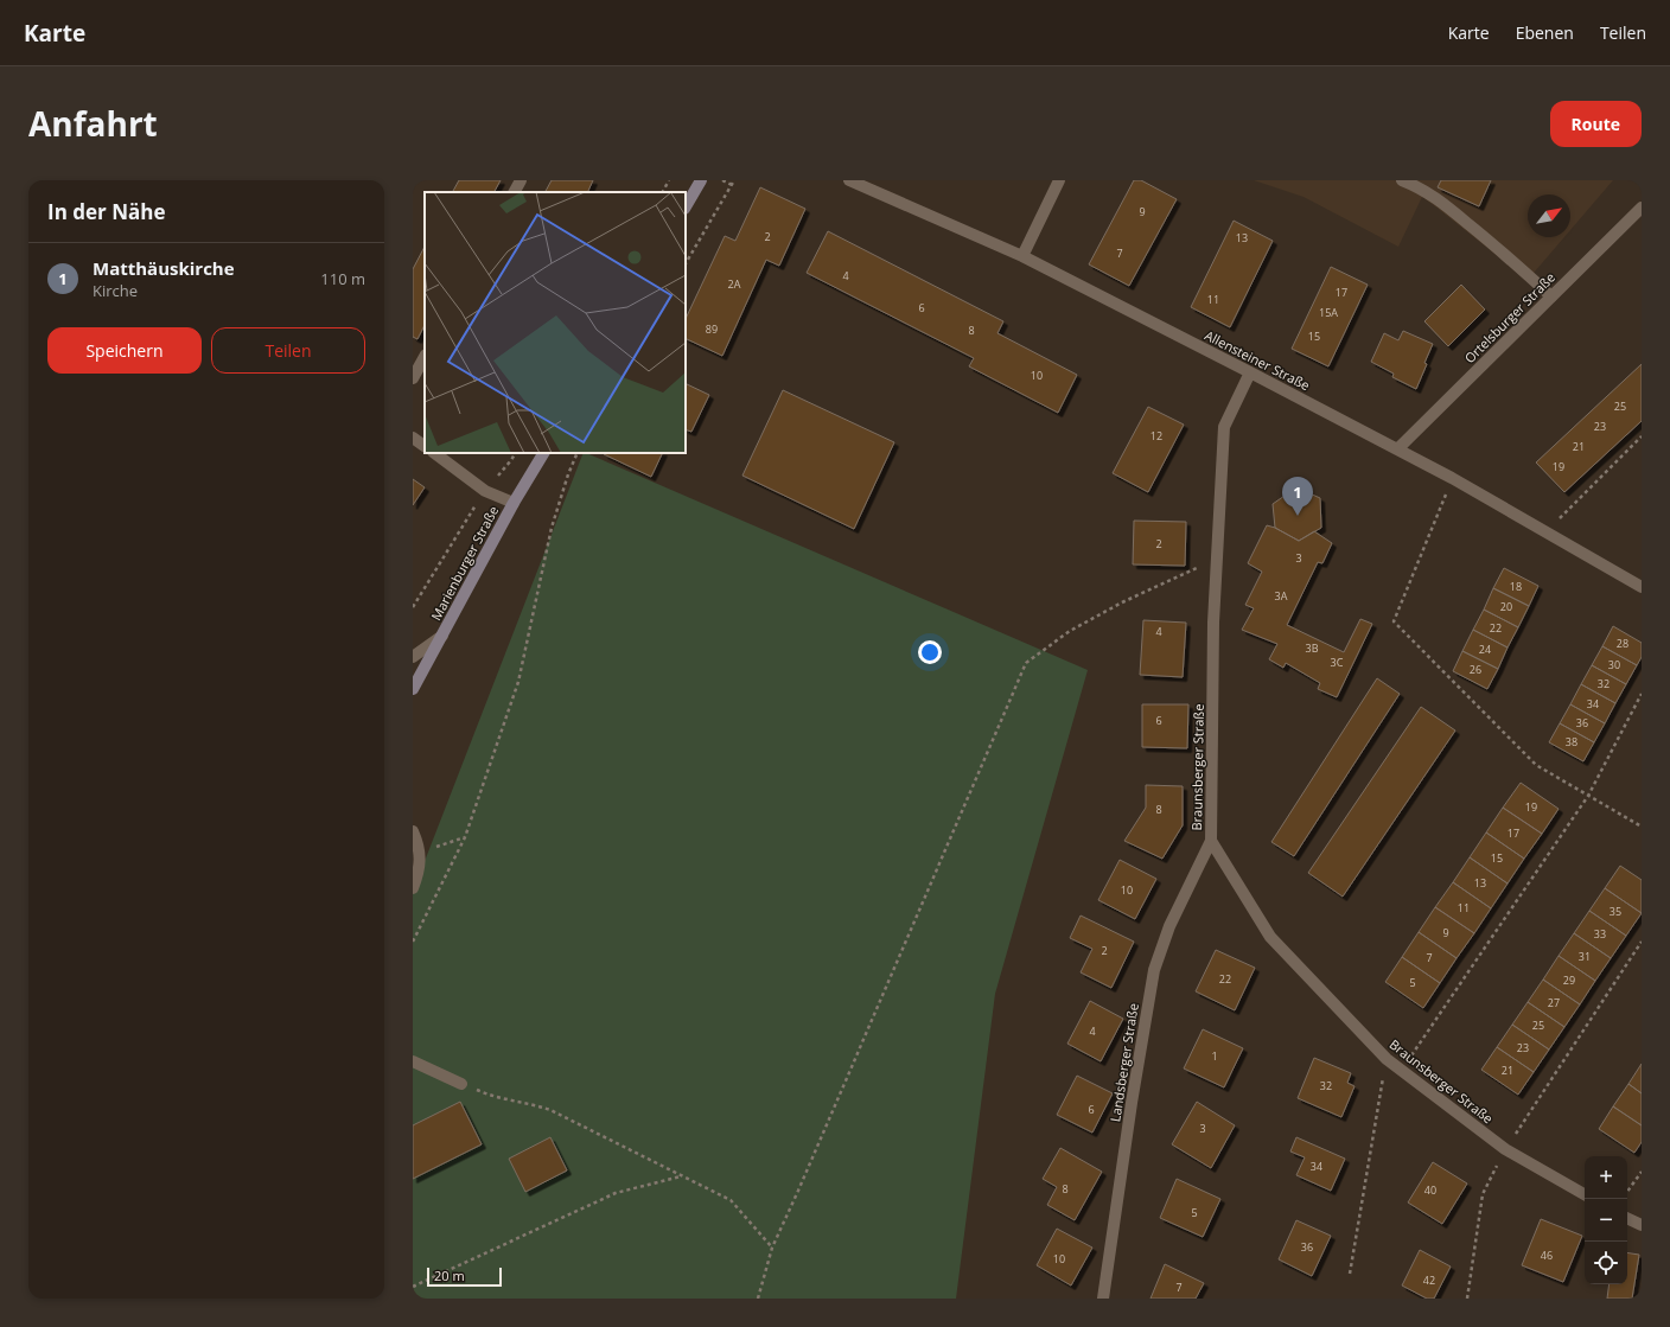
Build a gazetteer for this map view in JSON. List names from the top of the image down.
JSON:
{
  "streets": {
    "main road": ["Marienburger Straße"],
    "street": [
      "Ortelsburger Straße",
      "Allensteiner Straße",
      "Braunsberger Straße",
      "Landsberger Straße"
    ]
  },
  "crossings": [
    ["Ortelsburger Straße", "Allensteiner Straße"],
    ["Allensteiner Straße", "Braunsberger Straße"],
    ["Braunsberger Straße", "Landsberger Straße"]
  ],
  "house_numbers": [
    "9",
    "2",
    "13",
    "7",
    "4",
    "2A",
    "17",
    "11",
    "6",
    "15A",
    "89",
    "8",
    "15",
    "10",
    "25",
    "23",
    "12",
    "21",
    "19",
    "2",
    "3",
    "18",
    "3A",
    "20",
    "22",
    "4",
    "28",
    "3B",
    "24",
    "3C",
    "30",
    "26",
    "32",
    "34",
    "6",
    "36",
    "38",
    "19",
    "8",
    "17",
    "15",
    "13",
    "10",
    "11",
    "35",
    "9",
    "33",
    "2",
    "31",
    "7",
    "22",
    "29",
    "5",
    "27",
    "25",
    "4",
    "23",
    "1",
    "21",
    "32",
    "6",
    "3",
    "34",
    "8",
    "40",
    "5",
    "36",
    "46",
    "10",
    "42",
    "7"
  ],
  "scale_bar": "20 m",
  "north": "top right",
  "page": {
    "header": "Karte",
    "nav": ["Karte", "Ebenen", "Teilen"],
    "title": "Anfahrt",
    "buttons": [
      "Route",
      ["Speichern", "Teilen"]
    ],
    "heading": "In der Nähe",
    "list": [
      {
        "mark": "1",
        "name": "Matthäuskirche",
        "note": "Kirche",
        "value": "110 m"
      }
    ],
    "pins": "1",
    "map_buttons": ["+", "−"],
    "scale": "20 m"
  }
}
